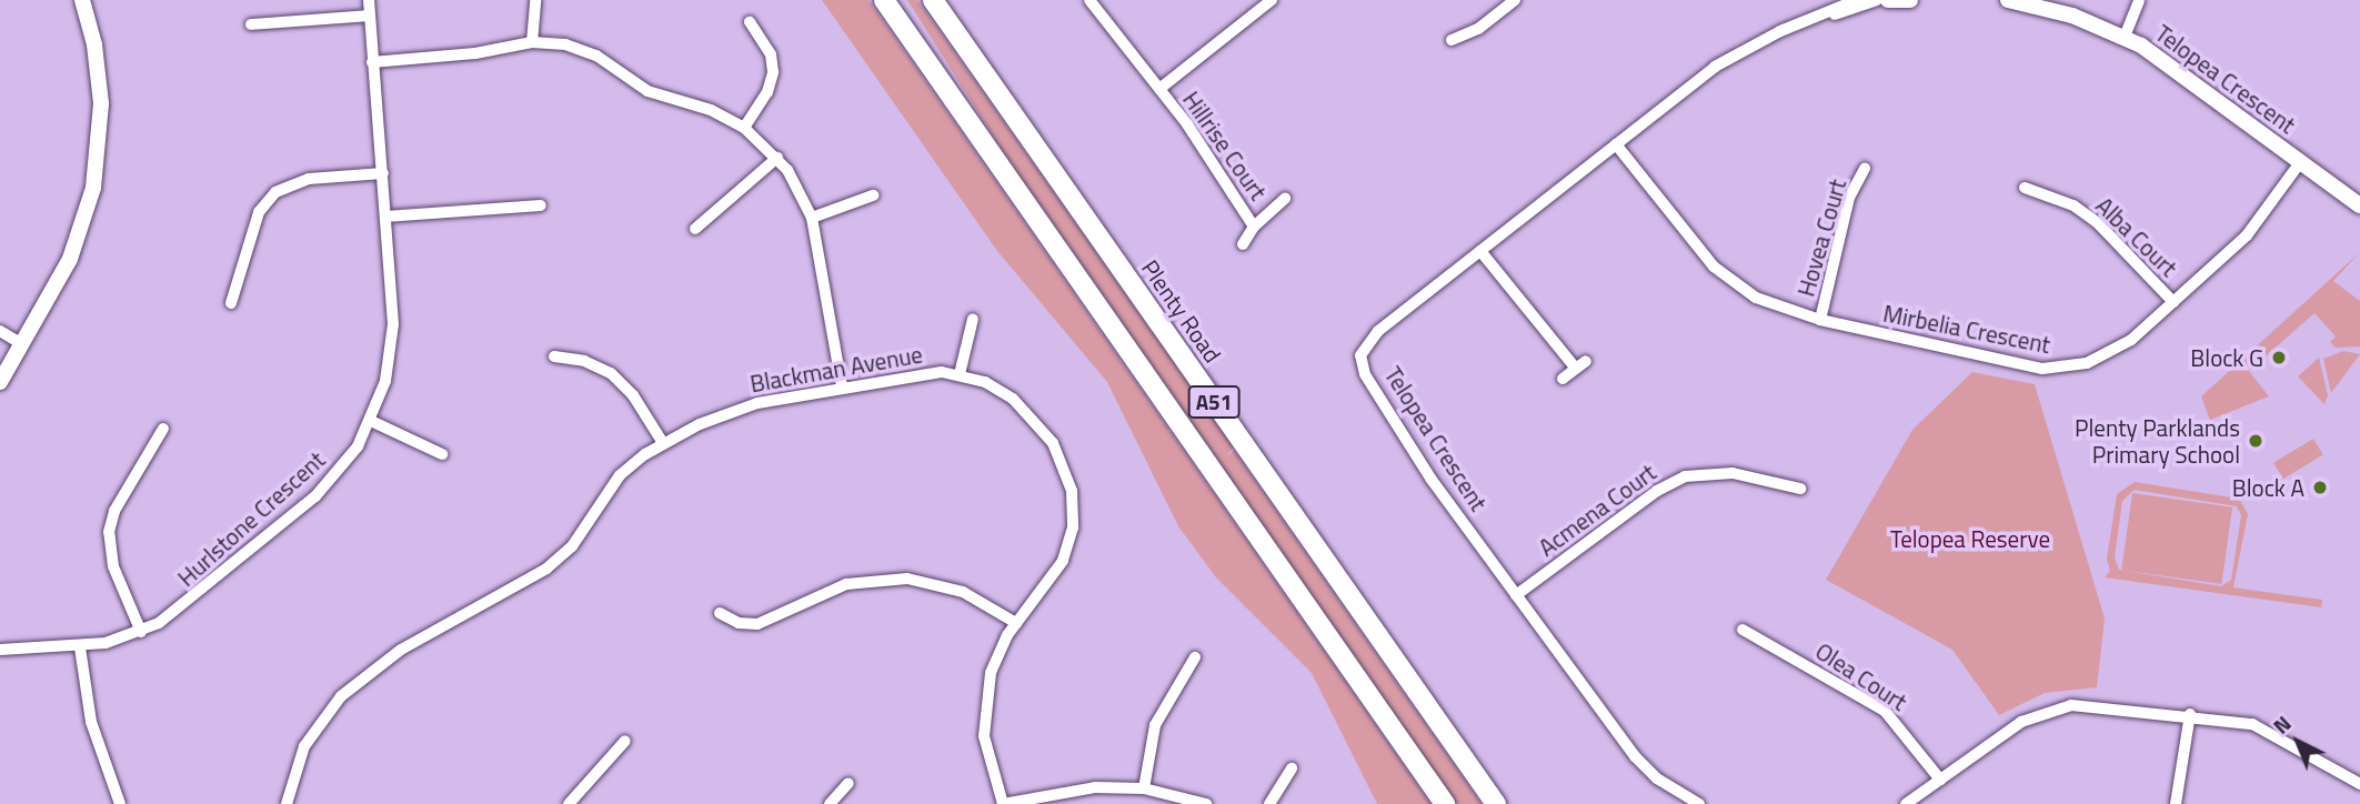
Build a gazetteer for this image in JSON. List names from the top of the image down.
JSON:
{
  "streets": {
    "highway": ["Plenty Road", "A51"],
    "street": [
      "Telopea Crescent",
      "Hillrise Court",
      "Alba Court",
      "Hovea Court",
      "Mirbelia Crescent",
      "Blackman Avenue",
      "Acmena Court",
      "Hurlstone Crescent",
      "Olea Court"
    ]
  },
  "crossings": [
    ["Telopea Crescent", "Mirbelia Crescent"],
    ["Telopea Crescent", "Acmena Court"],
    ["Alba Court", "Mirbelia Crescent"],
    ["Hovea Court", "Mirbelia Crescent"]
  ],
  "parks": ["Telopea Reserve"],
  "places": ["Block G", "Plenty Parklands Primary School", "Block A"],
  "north": "top left"
}
